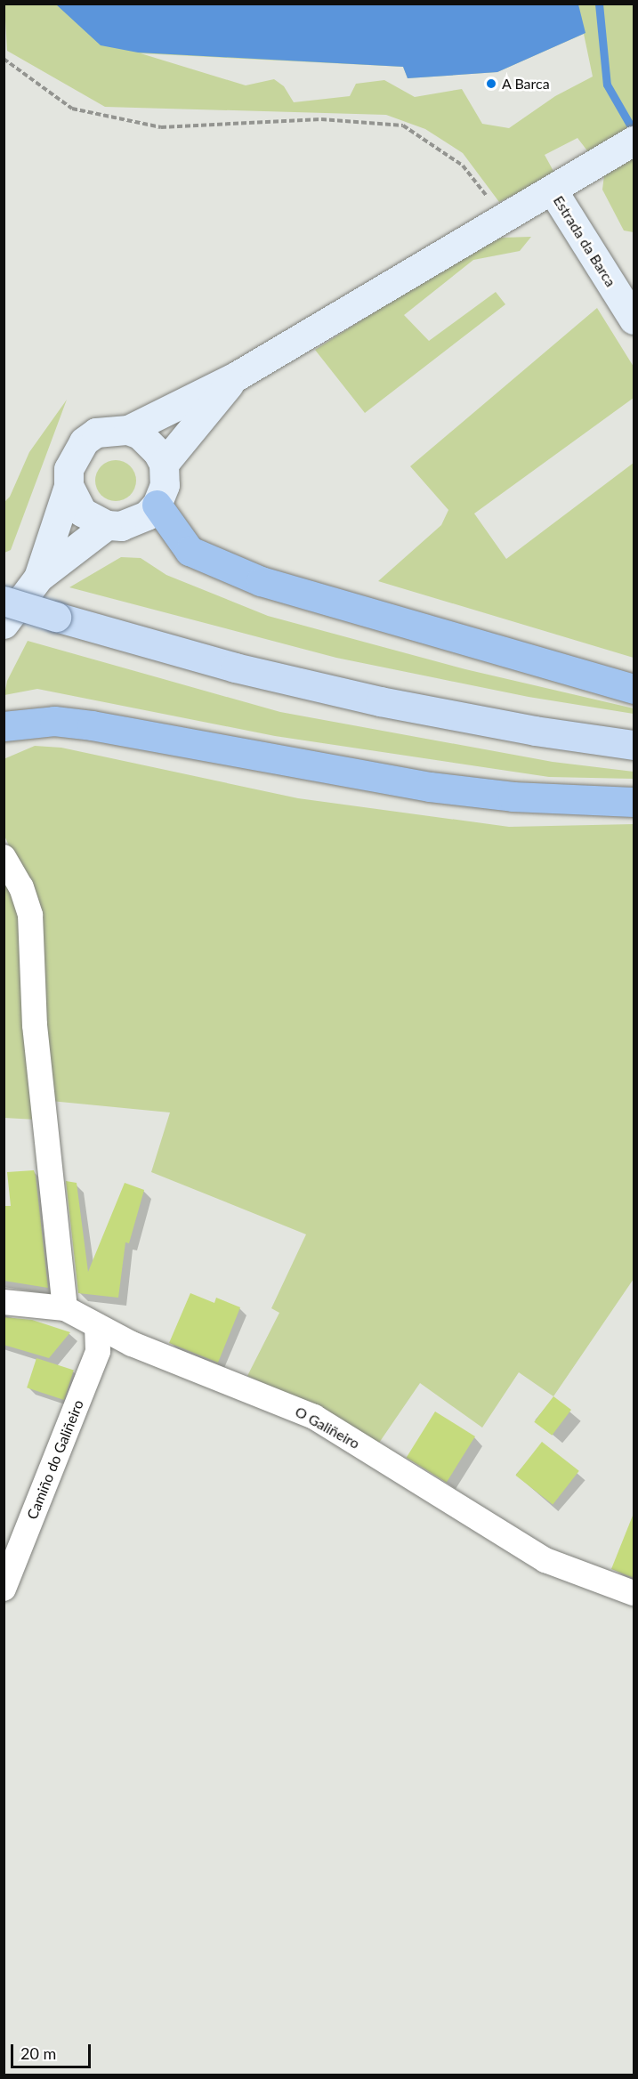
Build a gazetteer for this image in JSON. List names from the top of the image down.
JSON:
{
  "streets": {
    "street": ["Estrada da Barca", "O Galiñeiro", "Camiño do Galiñeiro"]
  },
  "crossings": [
    ["O Galiñeiro", "Camiño do Galiñeiro"]
  ],
  "places": ["A Barca"],
  "scale_bar": "20 m"
}
